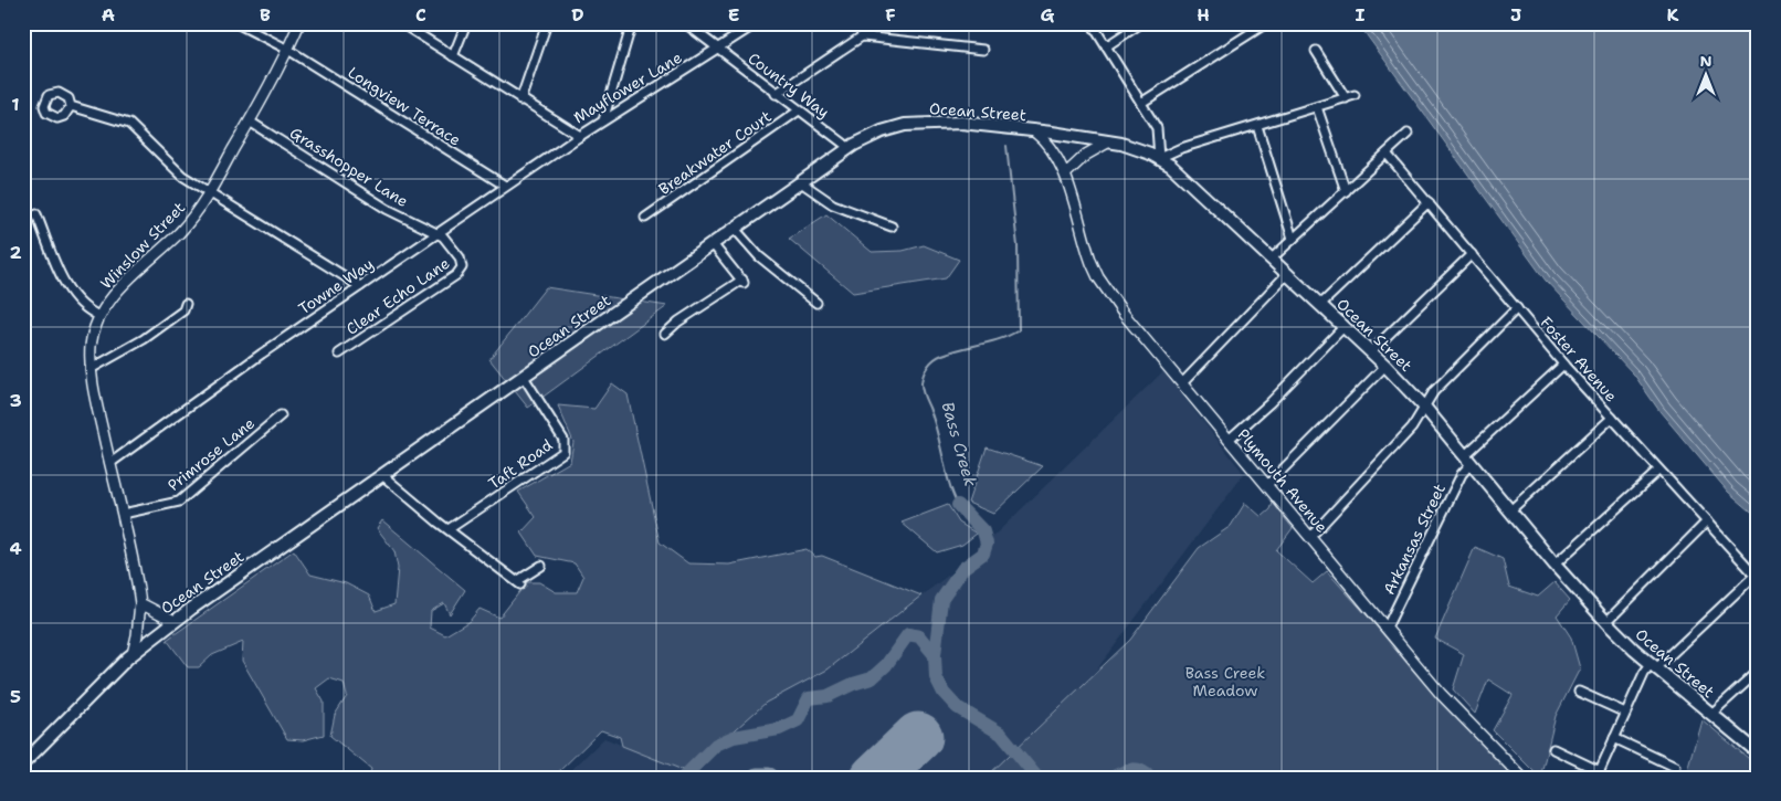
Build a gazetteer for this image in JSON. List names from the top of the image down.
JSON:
{
  "streets": {
    "main road": ["Ocean Street"],
    "street": [
      "Country Way",
      "Mayflower Lane",
      "Longview Terrace",
      "Breakwater Court",
      "Grasshopper Lane",
      "Winslow Street",
      "Towne Way",
      "Clear Echo Lane",
      "Foster Avenue",
      "Primrose Lane",
      "Taft Road",
      "Plymouth Avenue",
      "Arkansas Street"
    ]
  },
  "crossings": [
    ["Country Way", "Mayflower Lane"],
    ["Country Way", "Ocean Street"],
    ["Country Way", "Breakwater Court"],
    ["Mayflower Lane", "Towne Way"],
    ["Longview Terrace", "Winslow Street"],
    ["Longview Terrace", "Towne Way"],
    ["Ocean Street", "Winslow Street"],
    ["Ocean Street", "Taft Road"],
    ["Ocean Street", "Plymouth Avenue"],
    ["Ocean Street", "Arkansas Street"],
    ["Grasshopper Lane", "Winslow Street"],
    ["Grasshopper Lane", "Towne Way"],
    ["Grasshopper Lane", "Clear Echo Lane"],
    ["Winslow Street", "Towne Way"],
    ["Winslow Street", "Primrose Lane"],
    ["Towne Way", "Clear Echo Lane"],
    ["Foster Avenue", "Arkansas Street"],
    ["Plymouth Avenue", "Arkansas Street"]
  ],
  "water": ["Bass Creek"],
  "parks": ["Bass Creek Meadow"],
  "north": "top",
  "grid": {
    "columns": [
      "A",
      "B",
      "C",
      "D",
      "E",
      "F",
      "G",
      "H",
      "I",
      "J",
      "K"
    ],
    "rows": [
      "1",
      "2",
      "3",
      "4",
      "5"
    ]
  }
}
